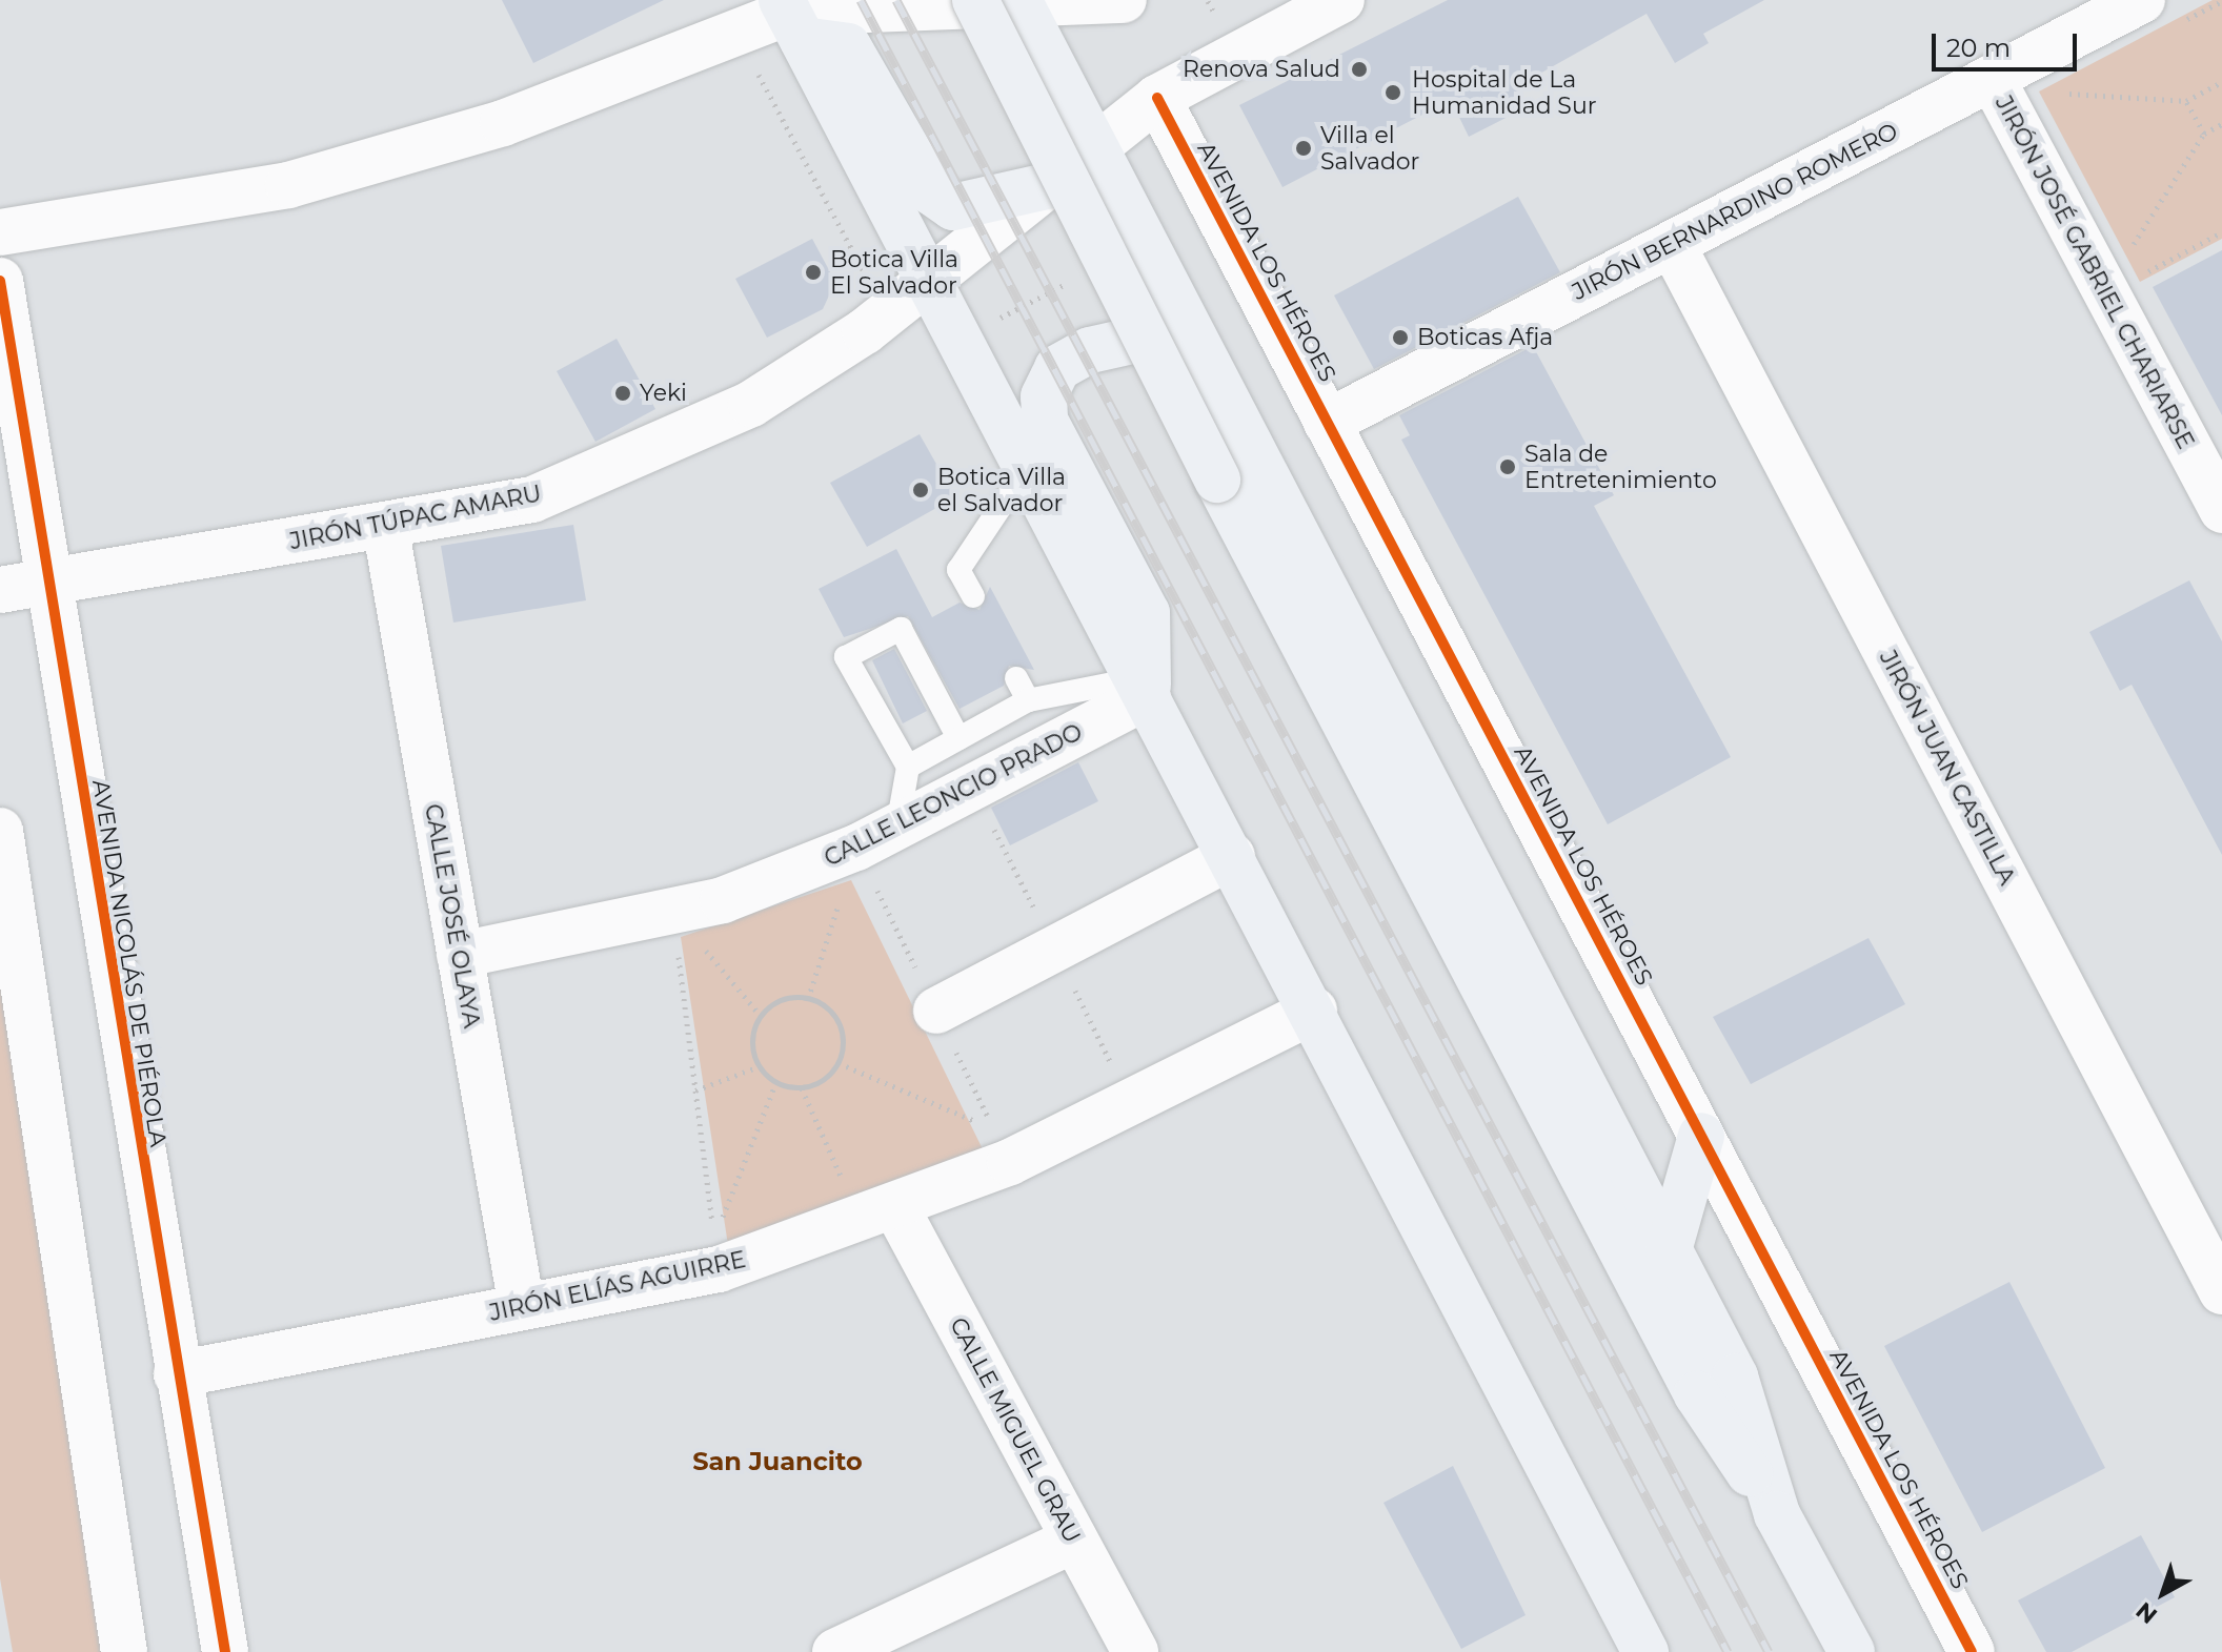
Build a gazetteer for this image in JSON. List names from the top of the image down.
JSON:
{
  "streets": {
    "street": [
      "JIRÓN BERNARDINO ROMERO",
      "AVENIDA LOS HÉROES",
      "JIRÓN JOSÉ GABRIEL CHARIARSE",
      "JIRÓN TÚPAC AMARU",
      "JIRÓN JUAN CASTILLA",
      "CALLE LEONCIO PRADO",
      "CALLE JOSÉ OLAYA",
      "AVENIDA NICOLÁS DE PIÉROLA",
      "JIRÓN ELÍAS AGUIRRE",
      "CALLE MIGUEL GRAU"
    ]
  },
  "crossings": [
    ["JIRÓN BERNARDINO ROMERO", "AVENIDA LOS HÉROES"],
    ["JIRÓN BERNARDINO ROMERO", "JIRÓN JOSÉ GABRIEL CHARIARSE"],
    ["JIRÓN BERNARDINO ROMERO", "JIRÓN JUAN CASTILLA"],
    ["AVENIDA LOS HÉROES", "JIRÓN TÚPAC AMARU"],
    ["JIRÓN TÚPAC AMARU", "CALLE JOSÉ OLAYA"],
    ["JIRÓN TÚPAC AMARU", "AVENIDA NICOLÁS DE PIÉROLA"],
    ["CALLE LEONCIO PRADO", "CALLE JOSÉ OLAYA"],
    ["CALLE JOSÉ OLAYA", "JIRÓN ELÍAS AGUIRRE"],
    ["AVENIDA NICOLÁS DE PIÉROLA", "JIRÓN ELÍAS AGUIRRE"],
    ["JIRÓN ELÍAS AGUIRRE", "CALLE MIGUEL GRAU"]
  ],
  "districts": ["San Juancito"],
  "places": [
    "Renova Salud",
    "Hospital de La Humanidad Sur",
    "Villa el Salvador",
    "Botica Villa El Salvador",
    "Boticas Afja",
    "Yeki",
    "Sala de Entretenimiento",
    "Botica Villa el Salvador"
  ],
  "scale_bar": "20 m",
  "north": "bottom left"
}
